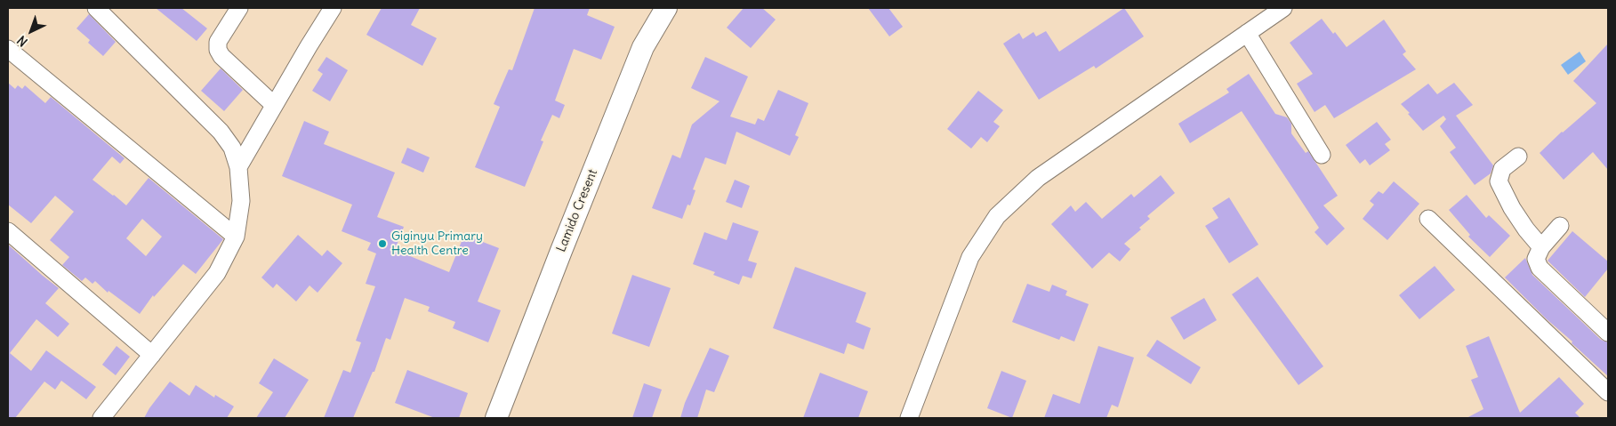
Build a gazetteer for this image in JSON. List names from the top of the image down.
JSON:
{
  "streets": {
    "street": ["Lamido Cresent"]
  },
  "places": ["Giginyu Primary Health Centre"],
  "north": "bottom left"
}
